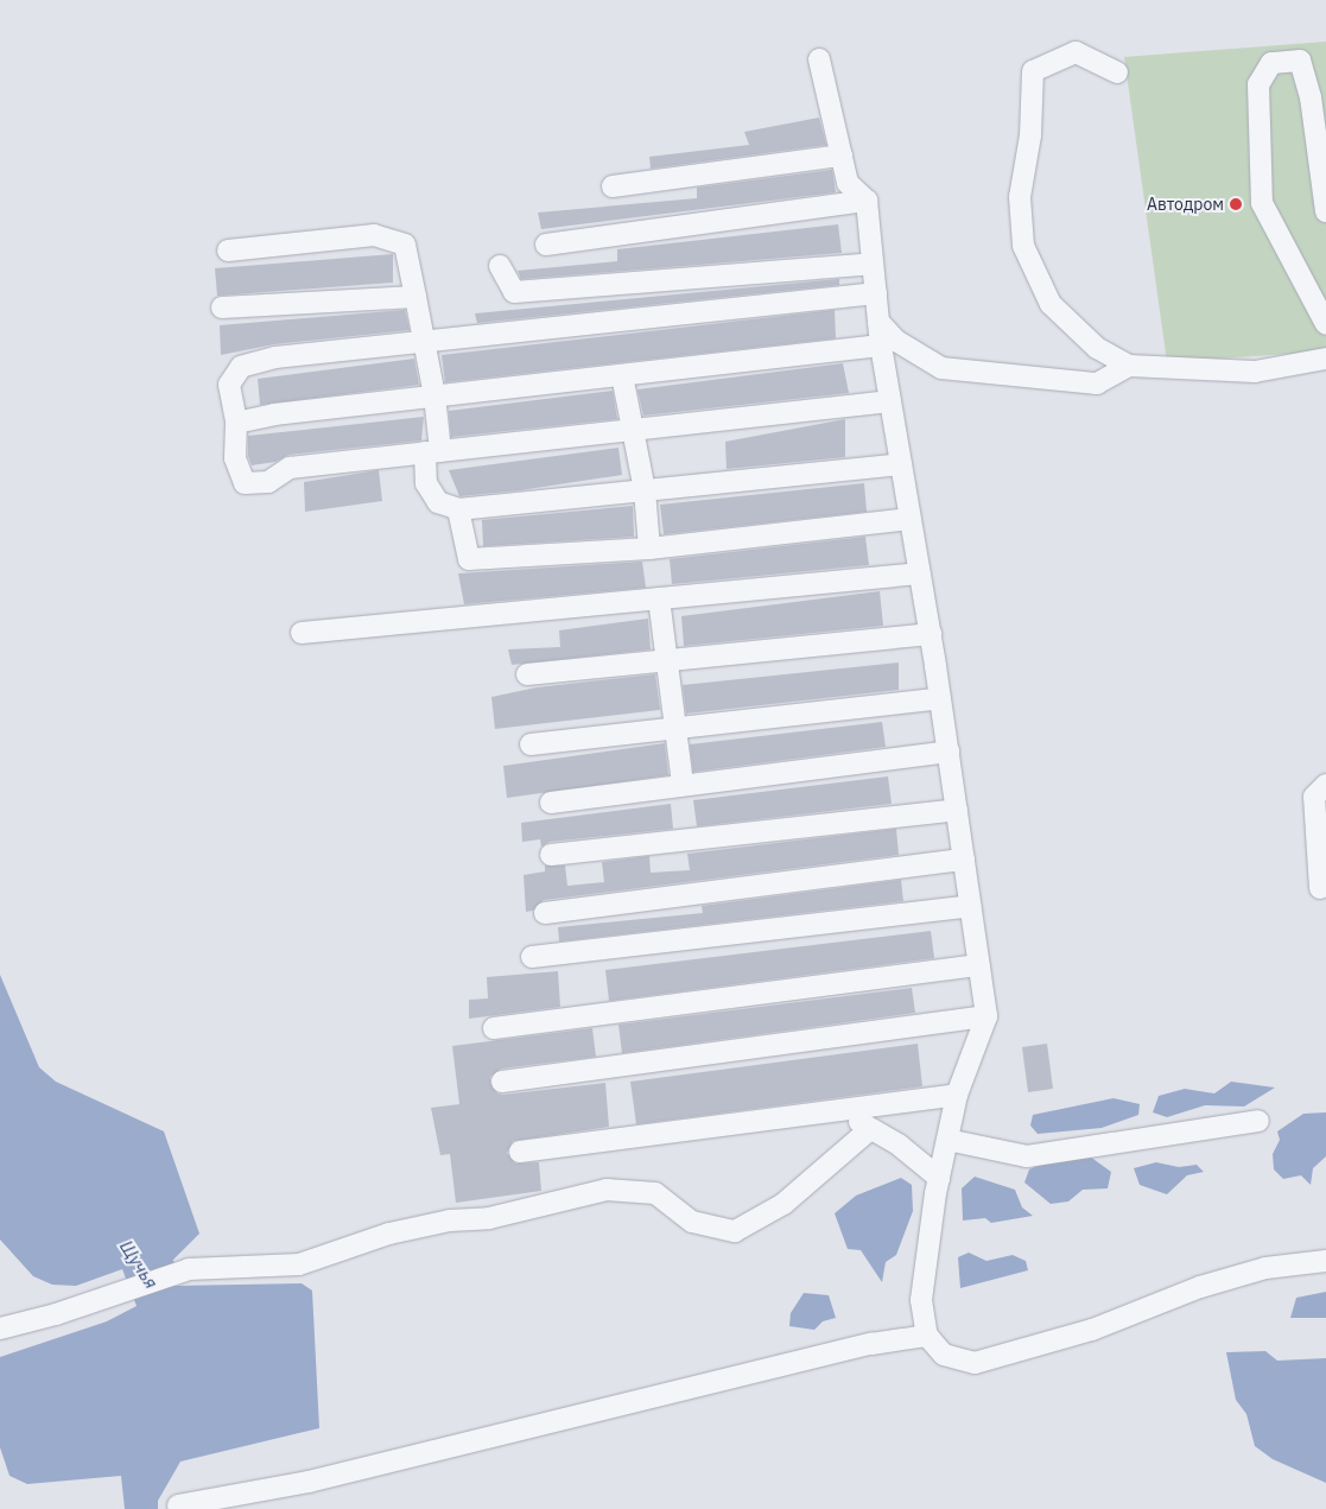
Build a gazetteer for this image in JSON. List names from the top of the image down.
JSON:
{
  "water": ["Щучья"],
  "places": ["Автодром"]
}
